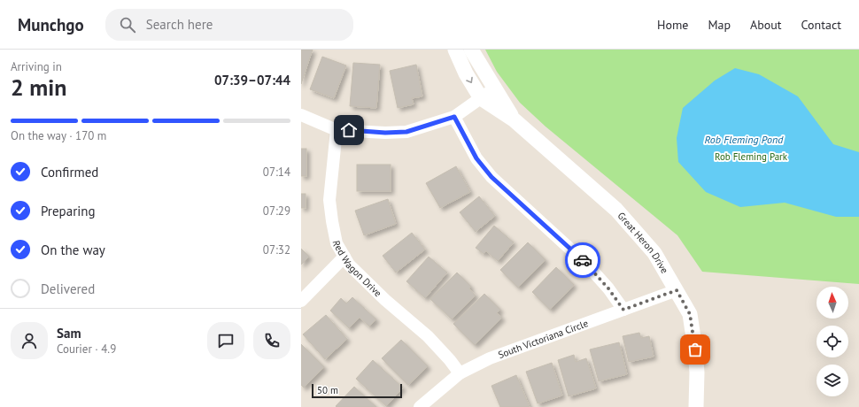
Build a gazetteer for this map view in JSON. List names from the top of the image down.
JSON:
{
  "streets": {
    "street": ["Great Heron Drive", "Red Wagon Drive", "South Victoriana Circle"]
  },
  "crossings": [
    ["Great Heron Drive", "South Victoriana Circle"],
    ["Red Wagon Drive", "South Victoriana Circle"]
  ],
  "water": ["Rob Fleming Pond"],
  "parks": ["Rob Fleming Park"],
  "scale_bar": "50 m",
  "north": "top",
  "page": {
    "header": "Munchgo",
    "search": "Search here",
    "nav": [
      "Home",
      "Map",
      "About",
      "Contact"
    ],
    "heading": ["2 min", "Arriving in", "07:39–07:44"],
    "panel": ["Sam", "Courier · 4.9"],
    "bar": "On the way · 170 m",
    "list": [
      ["Confirmed", "07:14"],
      ["Preparing", "07:29"],
      ["On the way", "07:32"],
      "Delivered"
    ],
    "scale": "50 m"
  }
}
